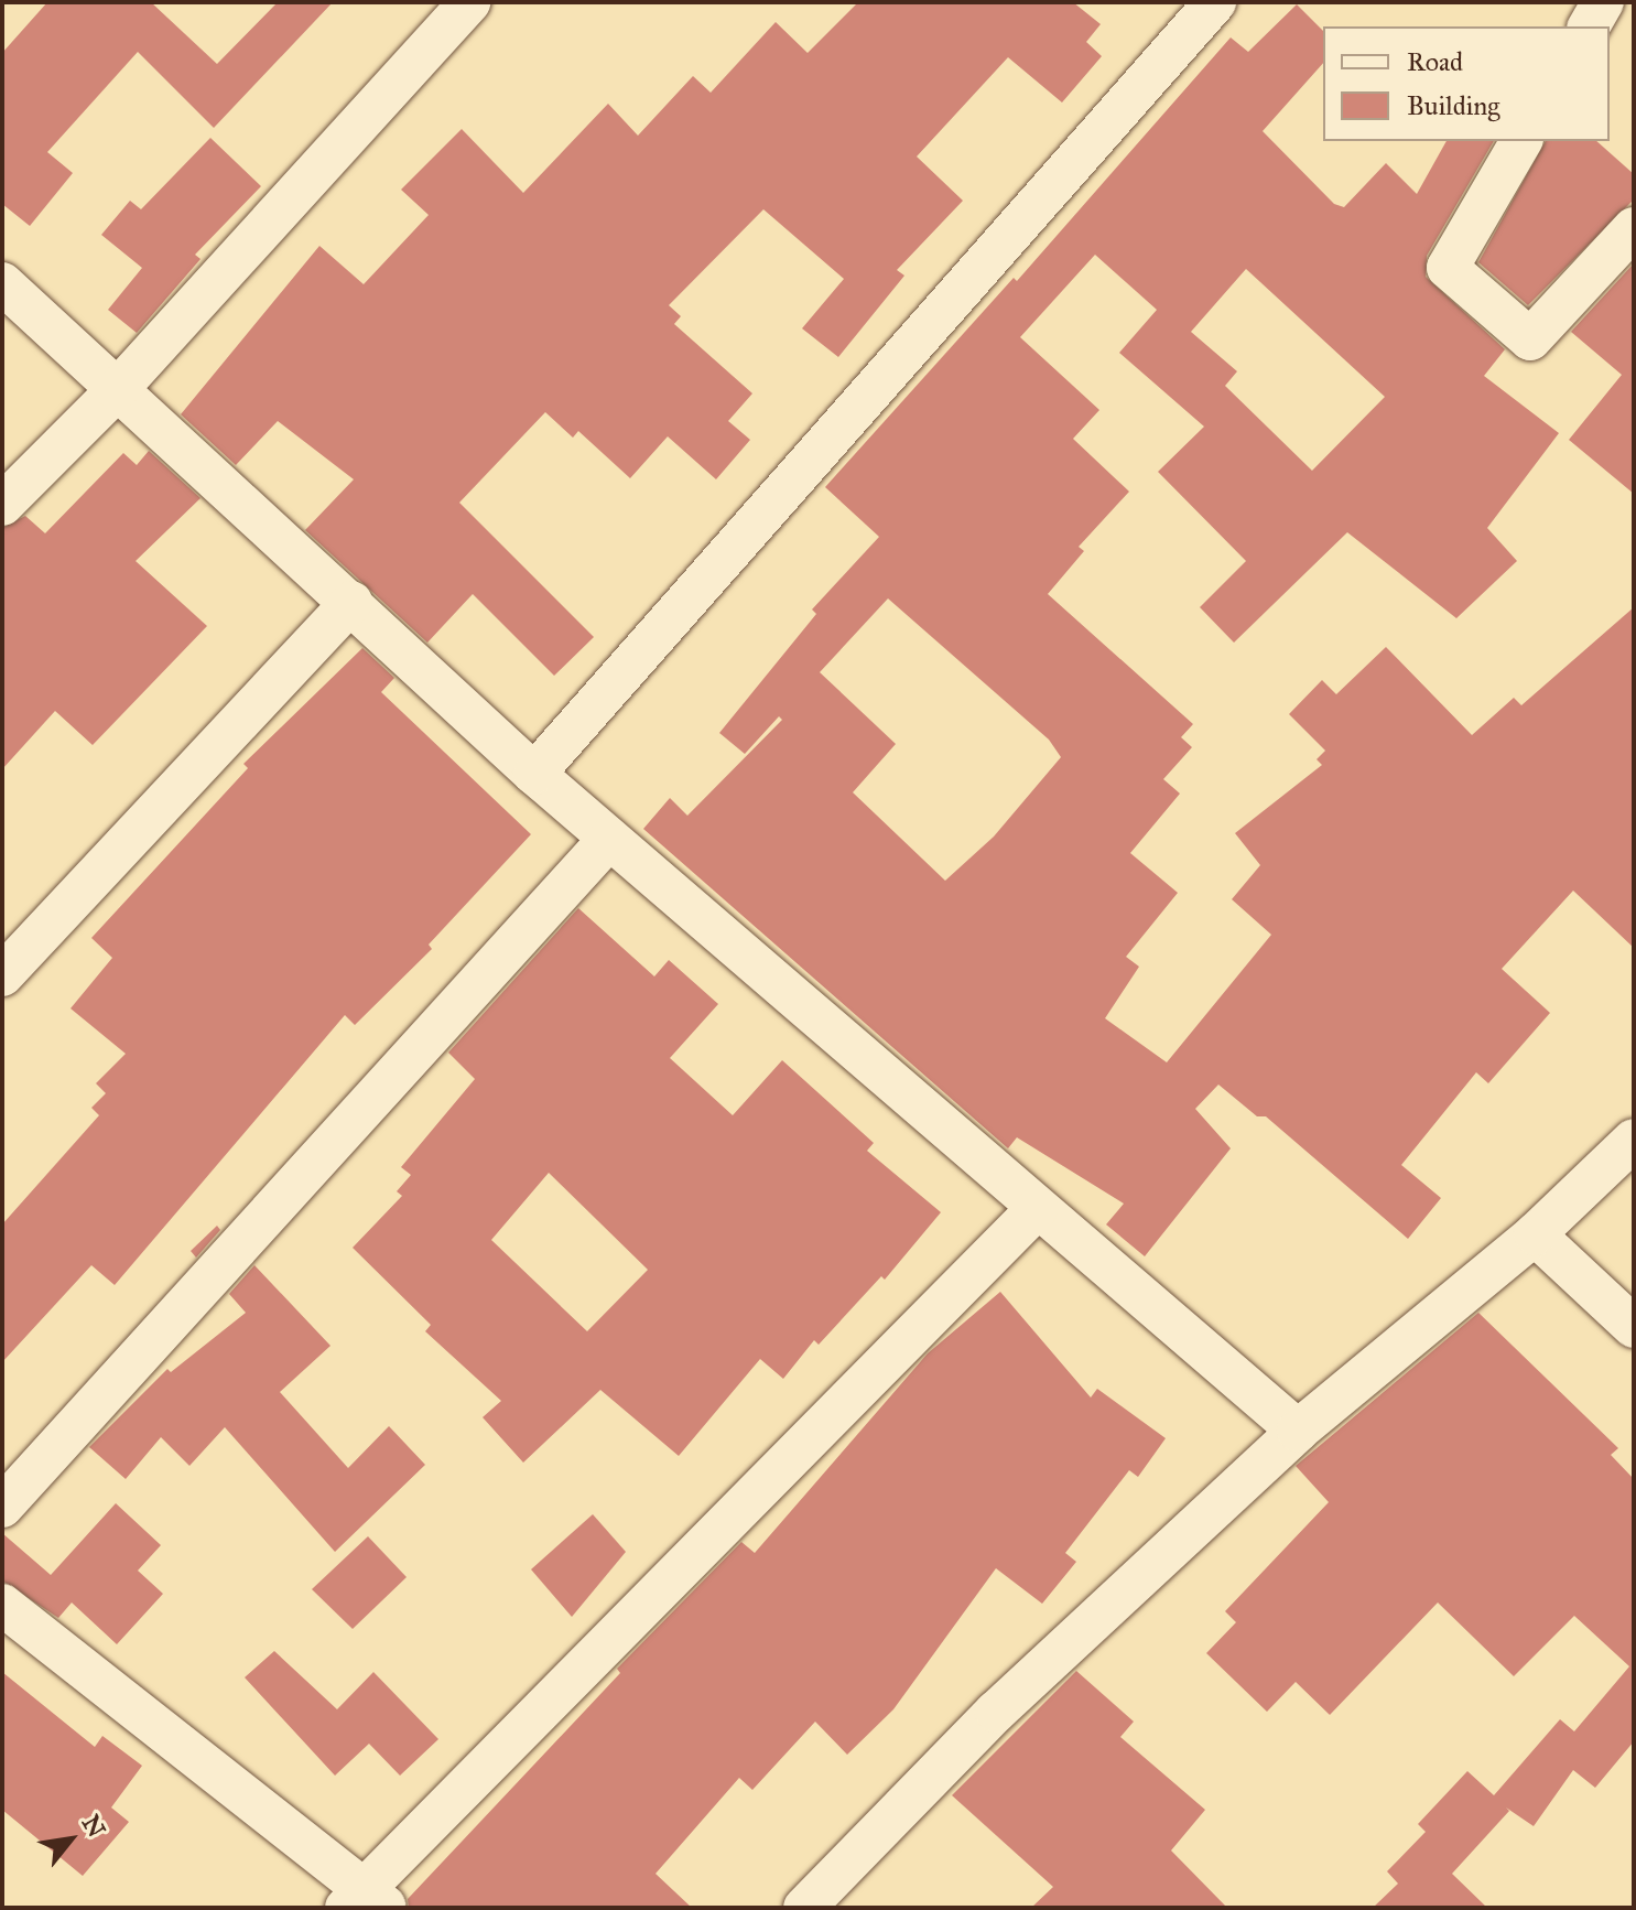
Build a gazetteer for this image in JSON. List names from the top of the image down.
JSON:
{
  "legend": ["Road", "Building"],
  "north": "top right"
}
